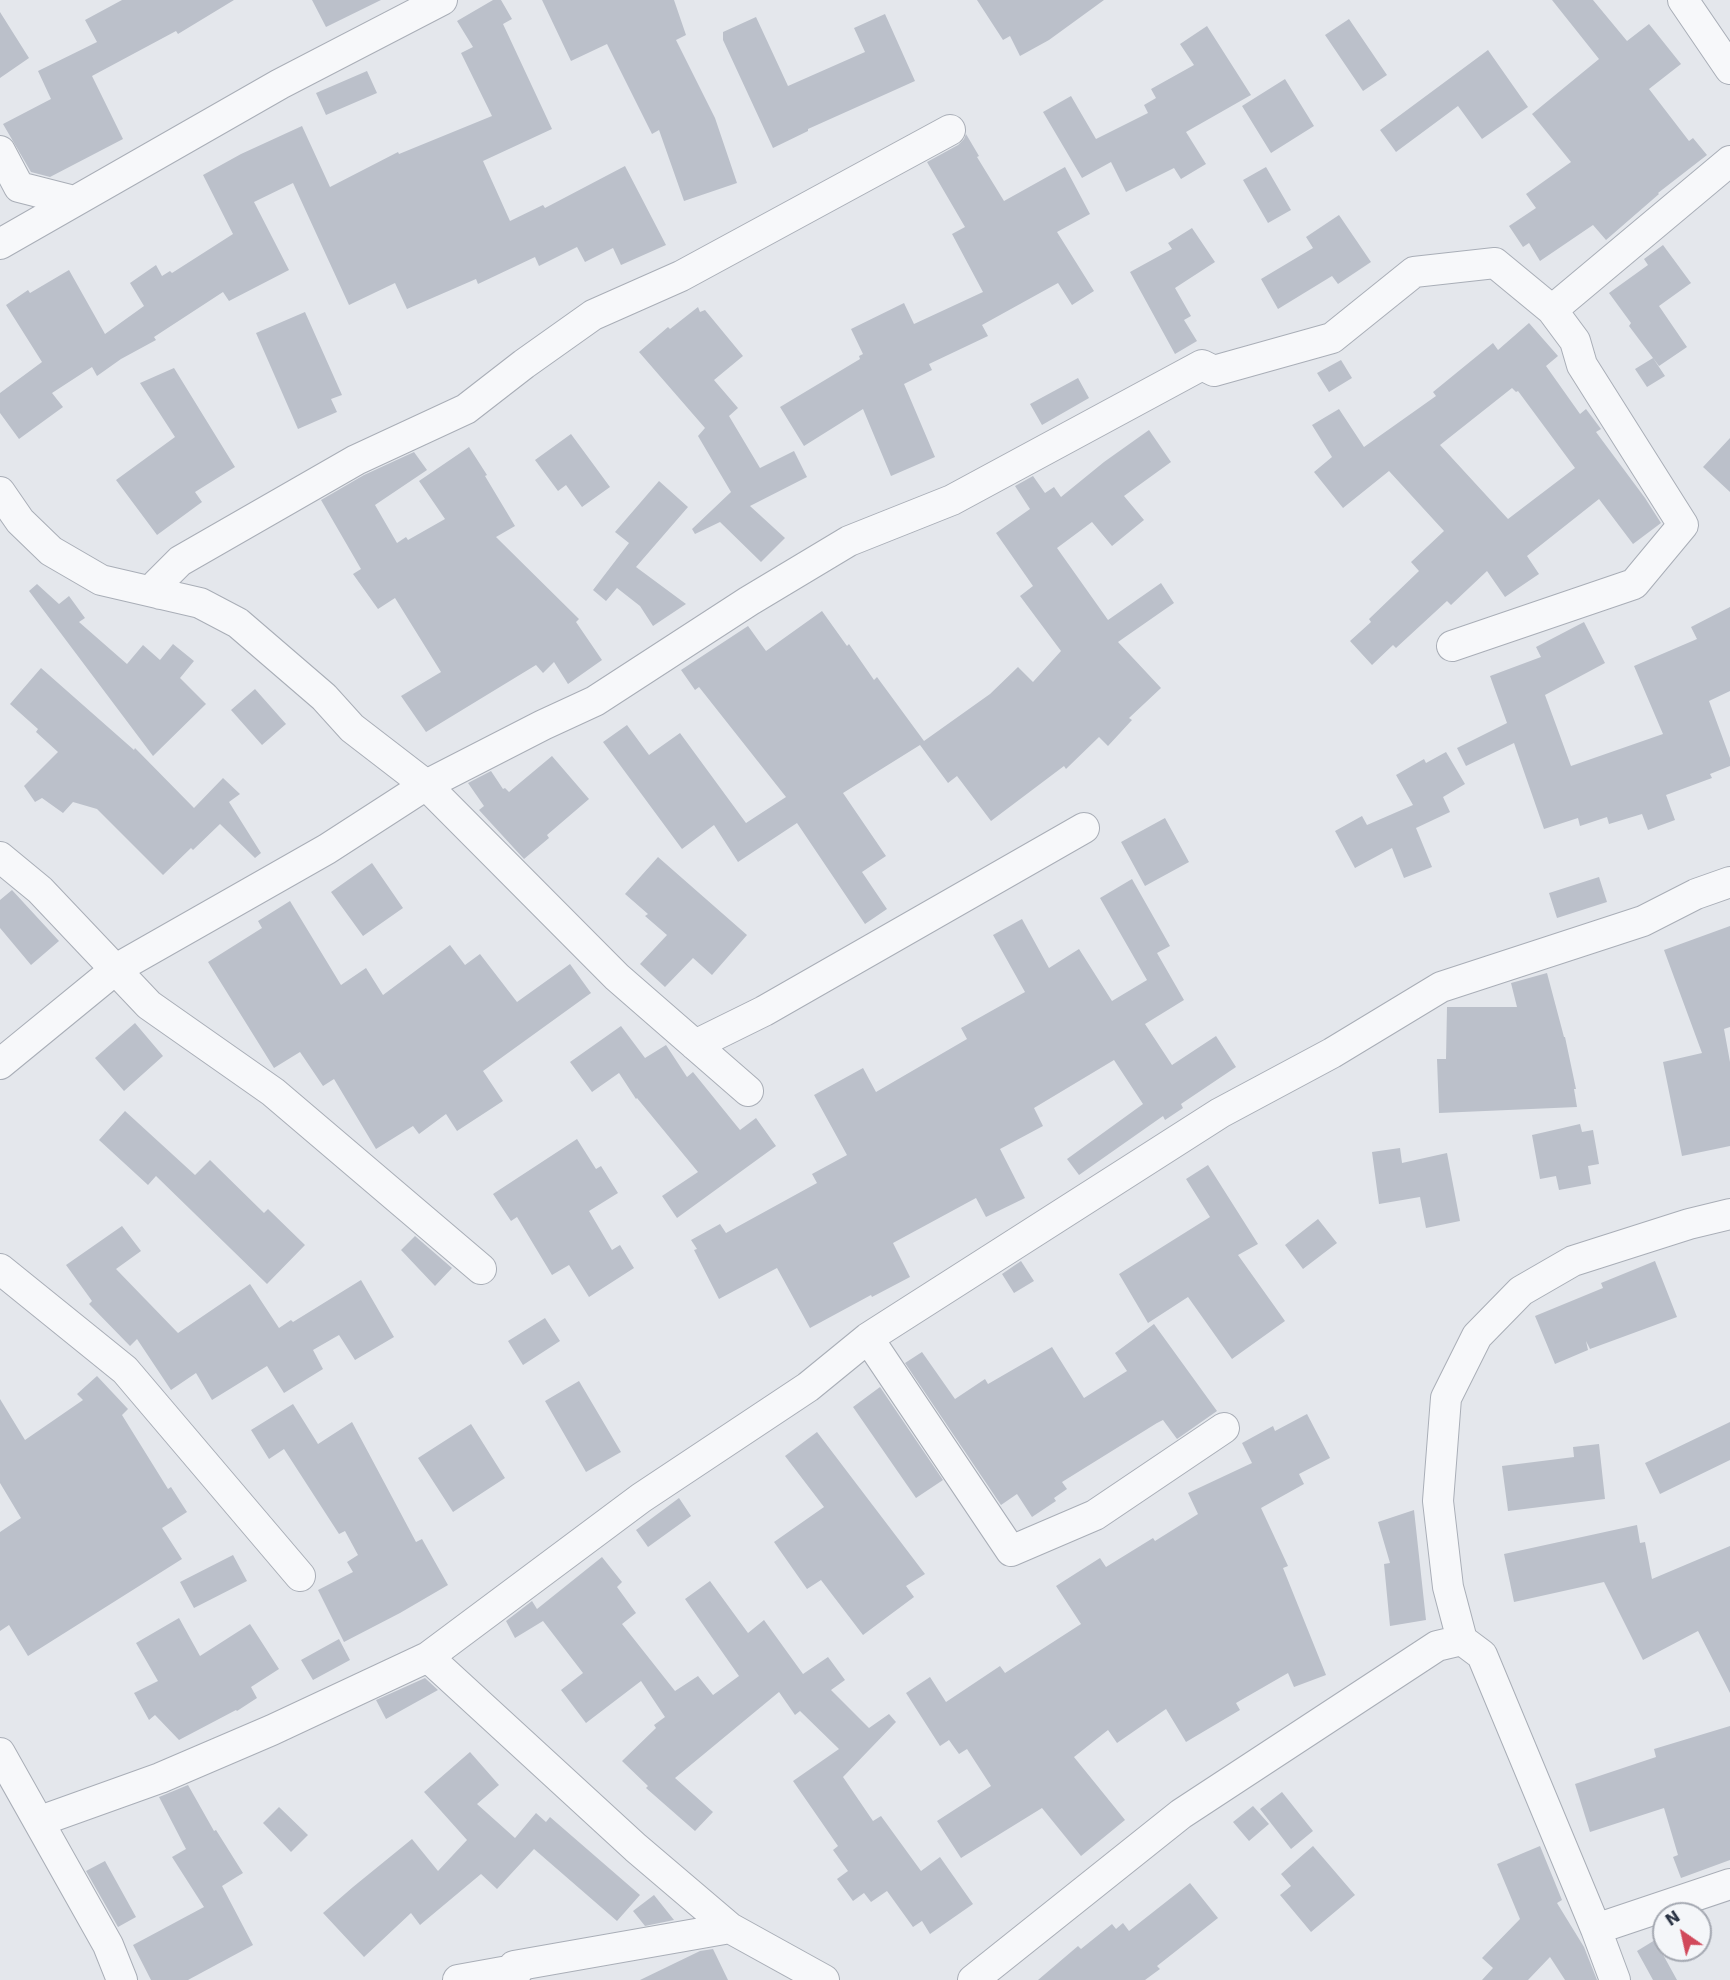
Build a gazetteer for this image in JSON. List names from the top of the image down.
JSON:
{
  "north": "top left"
}
